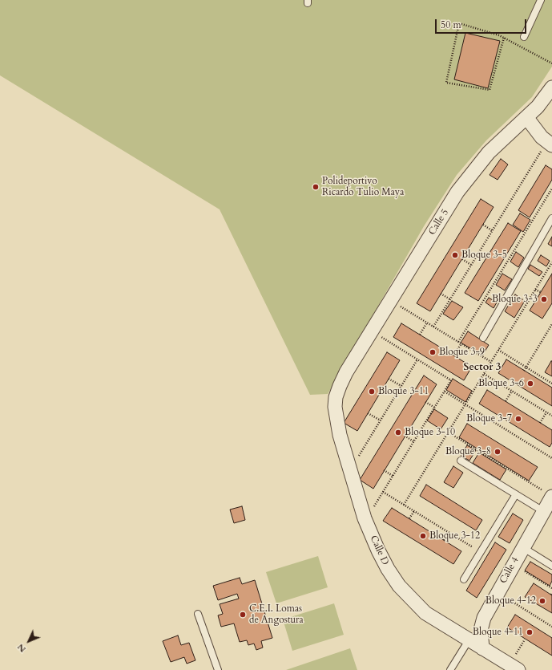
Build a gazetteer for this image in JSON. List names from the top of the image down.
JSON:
{
  "streets": {
    "street": ["Calle 5", "Calle D", "Calle 4"]
  },
  "crossings": [
    ["Calle 5", "Calle D"],
    ["Calle D", "Calle 4"]
  ],
  "districts": ["Sector 3"],
  "places": [
    "Polideportivo Ricardo Tulio Maya",
    "Bloque 3-5",
    "Bloque 3-3",
    "Bloque 3-9",
    "Bloque 3-6",
    "Bloque 3-11",
    "Bloque 3-7",
    "Bloque 3-10",
    "Bloque 3-8",
    "Bloque 3-12",
    "Bloque 4-12",
    "C.E.I. Lomas de Angostura",
    "Bloque 4-11"
  ],
  "scale_bar": "50 m",
  "north": "bottom left"
}
